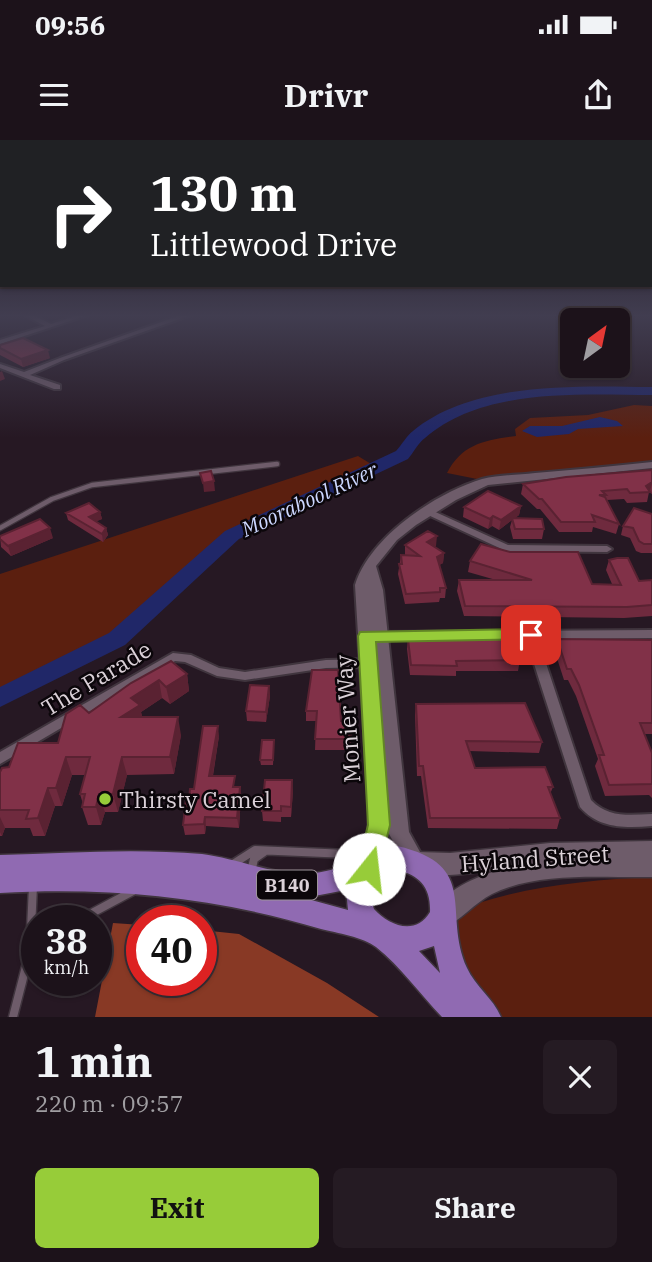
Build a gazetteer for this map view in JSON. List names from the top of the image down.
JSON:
{
  "streets": {
    "main road": ["Hyland Street", "B140"],
    "street": ["The Parade", "Monier Way"]
  },
  "crossings": [
    ["The Parade", "Monier Way"],
    ["Monier Way", "Hyland Street"],
    ["Monier Way", "B140"],
    ["Hyland Street", "B140"]
  ],
  "water": ["Moorabool River"],
  "places": ["Thirsty Camel"],
  "north": "top right",
  "page": {
    "status": "09:56",
    "header": "Drivr",
    "turn": ["130 m", "Littlewood Drive"],
    "speed": "38 km/h",
    "limit": "40",
    "heading": ["1 min", "220 m · 09:57"],
    "buttons": ["Exit", "Share"]
  }
}
